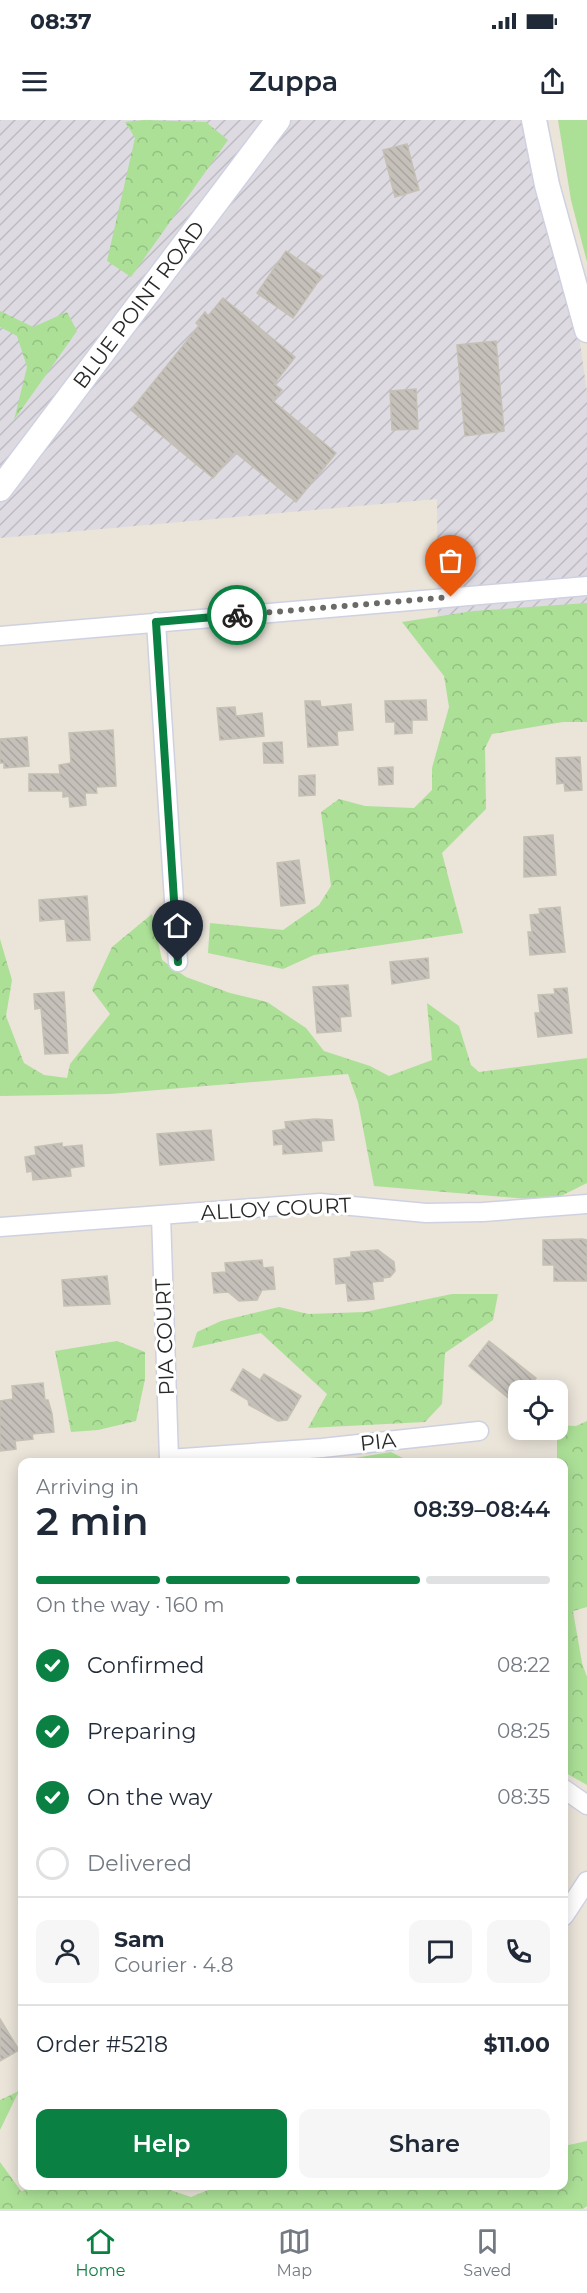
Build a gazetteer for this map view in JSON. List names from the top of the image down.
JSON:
{
  "streets": {
    "street": [
      "BLUE POINT ROAD",
      "ALLOY COURT",
      "PIA COURT",
      "PIA"
    ]
  },
  "crossings": [
    ["ALLOY COURT", "PIA COURT"]
  ],
  "page": {
    "status": "08:37",
    "header": "Zuppa",
    "heading": ["2 min", "Arriving in", "08:39–08:44"],
    "panel": [
      "Sam",
      "Courier · 4.8",
      "Order #5218",
      "$11.00"
    ],
    "bar": "On the way · 160 m",
    "list": [
      ["Confirmed", "08:22"],
      ["Preparing", "08:25"],
      ["On the way", "08:35"],
      "Delivered"
    ],
    "buttons": ["Help", "Share"],
    "tabs": ["Home", "Map", "Saved"]
  }
}
